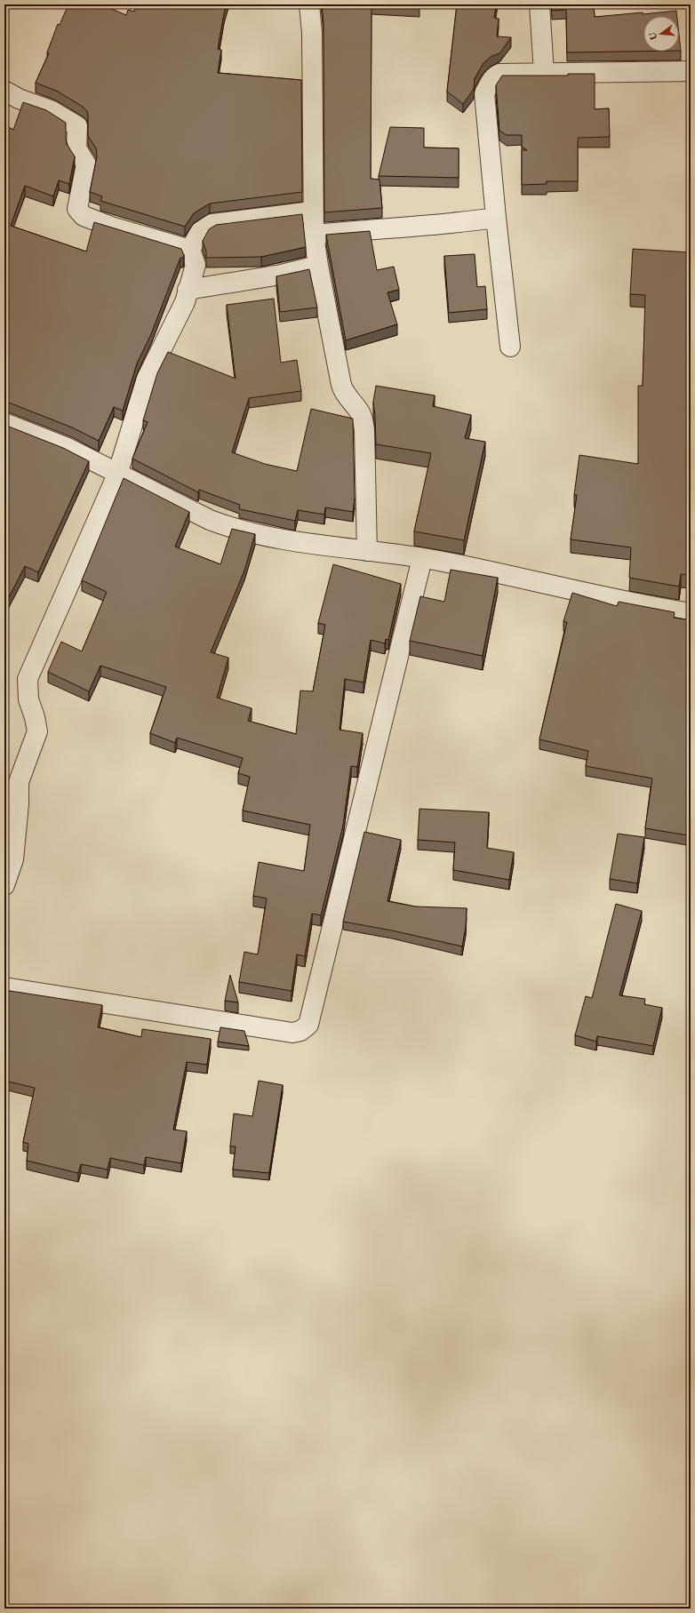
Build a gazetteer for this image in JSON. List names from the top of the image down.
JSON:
{
  "north": "left"
}
